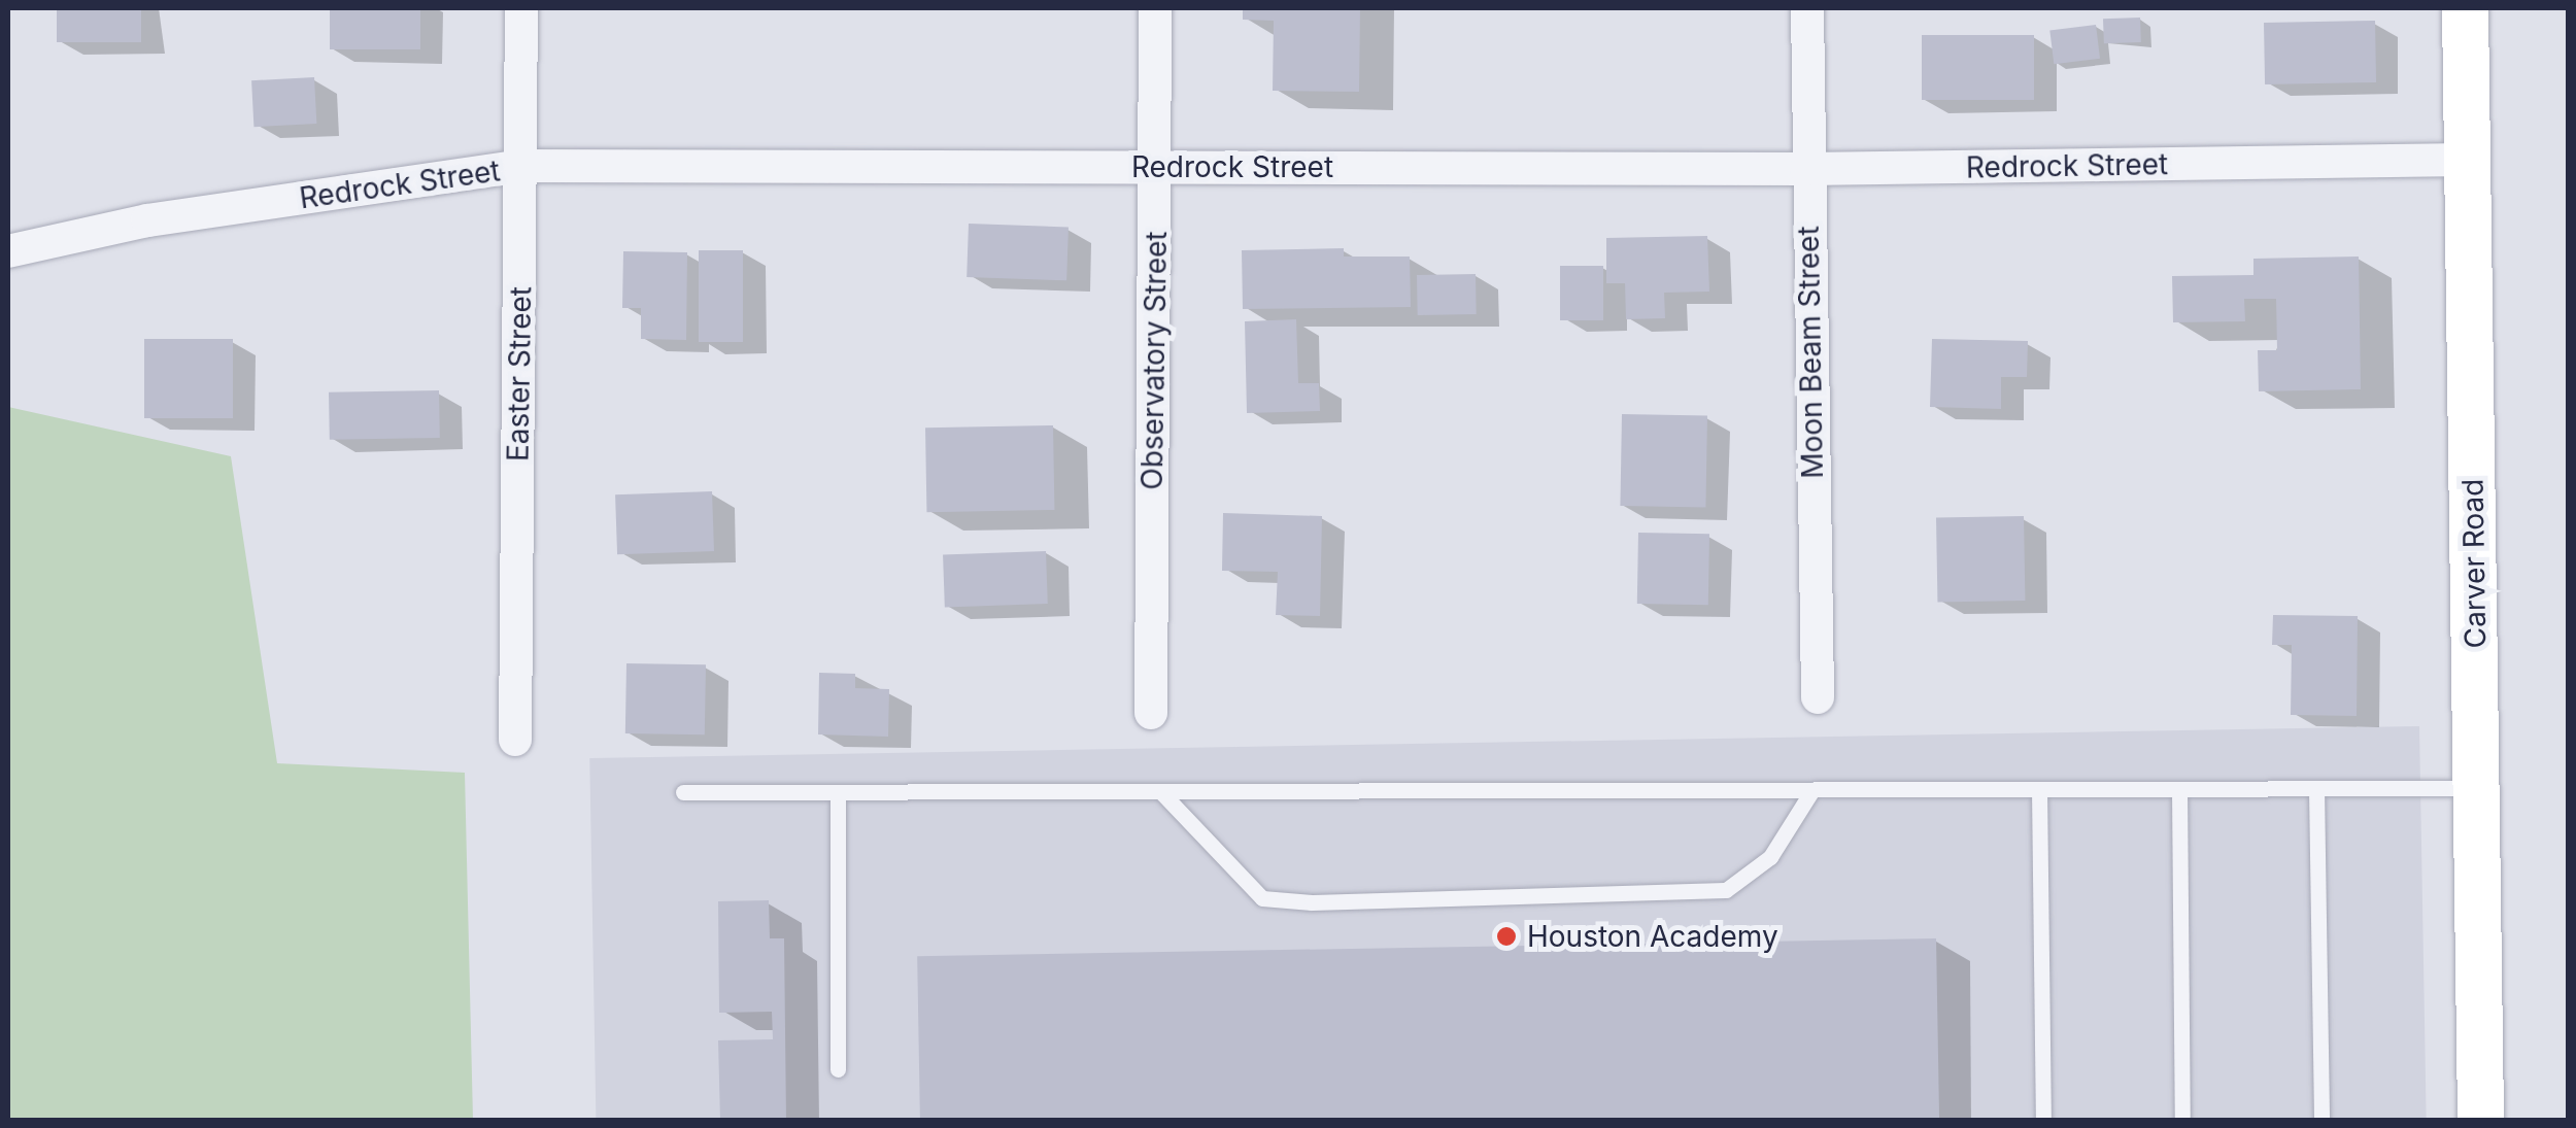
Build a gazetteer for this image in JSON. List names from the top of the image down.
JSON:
{
  "streets": {
    "street": [
      "Redrock Street",
      "Moon Beam Street",
      "Observatory Street",
      "Easter Street",
      "Carver Road"
    ]
  },
  "crossings": [
    ["Redrock Street", "Moon Beam Street"],
    ["Redrock Street", "Observatory Street"],
    ["Redrock Street", "Easter Street"],
    ["Redrock Street", "Carver Road"]
  ],
  "places": ["Houston Academy"]
}
